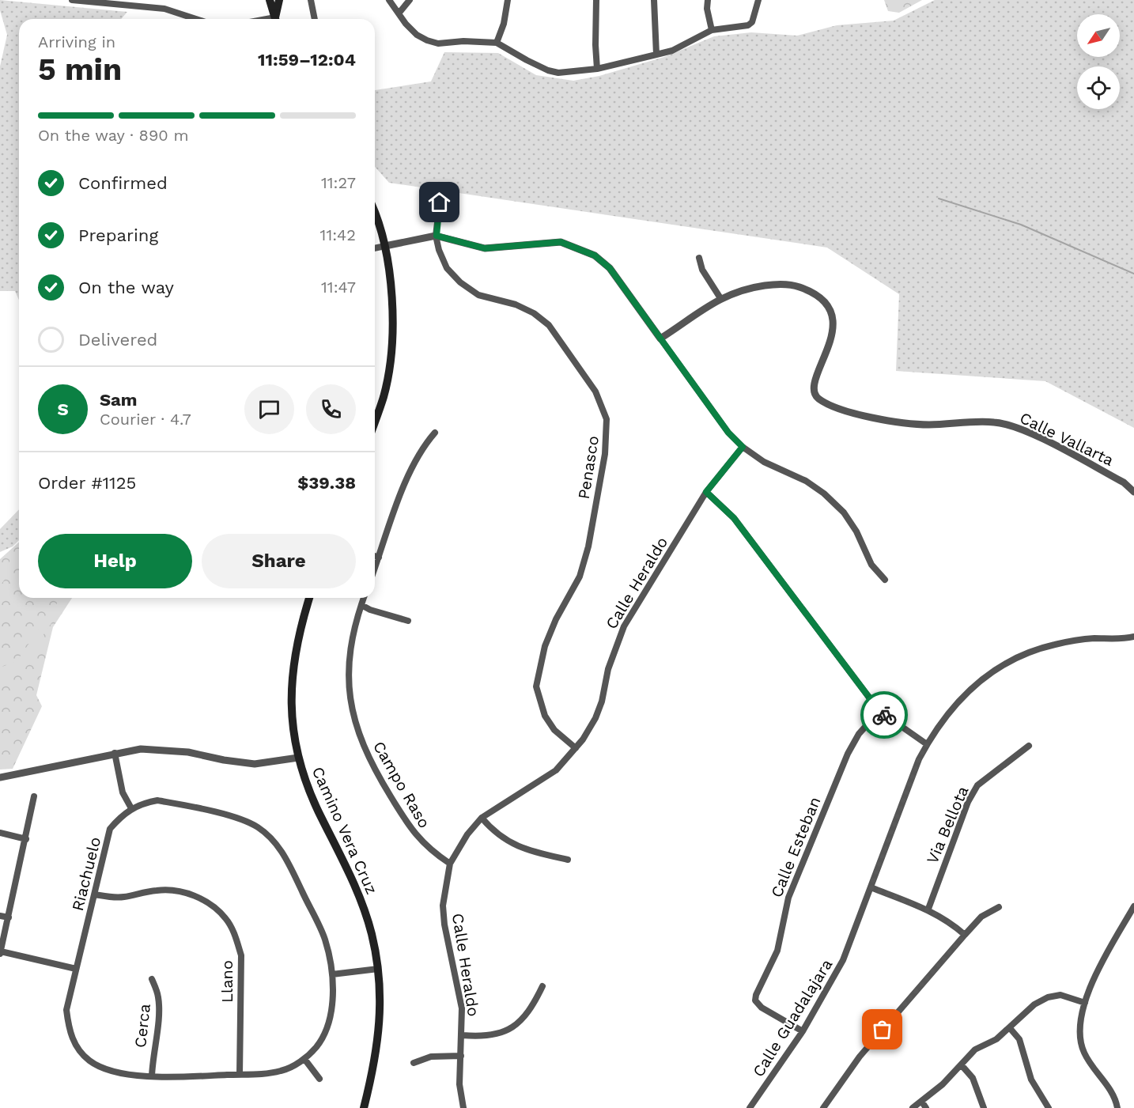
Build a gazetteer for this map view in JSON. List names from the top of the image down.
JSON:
{
  "streets": {
    "main road": ["Camino Vera Cruz"],
    "street": [
      "Calle Vallarta",
      "Penasco",
      "Calle Heraldo",
      "Campo Raso",
      "Via Bellota",
      "Calle Esteban",
      "Riachuelo",
      "Llano",
      "Calle Guadalajara",
      "Cerca"
    ]
  },
  "crossings": [
    ["Penasco", "Calle Heraldo"],
    ["Calle Heraldo", "Campo Raso"],
    ["Calle Esteban", "Calle Guadalajara"],
    ["Riachuelo", "Llano"],
    ["Riachuelo", "Cerca"]
  ],
  "north": "bottom left",
  "page": {
    "heading": ["5 min", "Arriving in", "11:59–12:04"],
    "panel": [
      "Sam",
      "Courier · 4.7",
      "Order #1125",
      "$39.38"
    ],
    "bar": "On the way · 890 m",
    "list": [
      ["Confirmed", "11:27"],
      ["Preparing", "11:42"],
      ["On the way", "11:47"],
      "Delivered"
    ],
    "round": "S",
    "buttons": ["Help", "Share"]
  }
}
